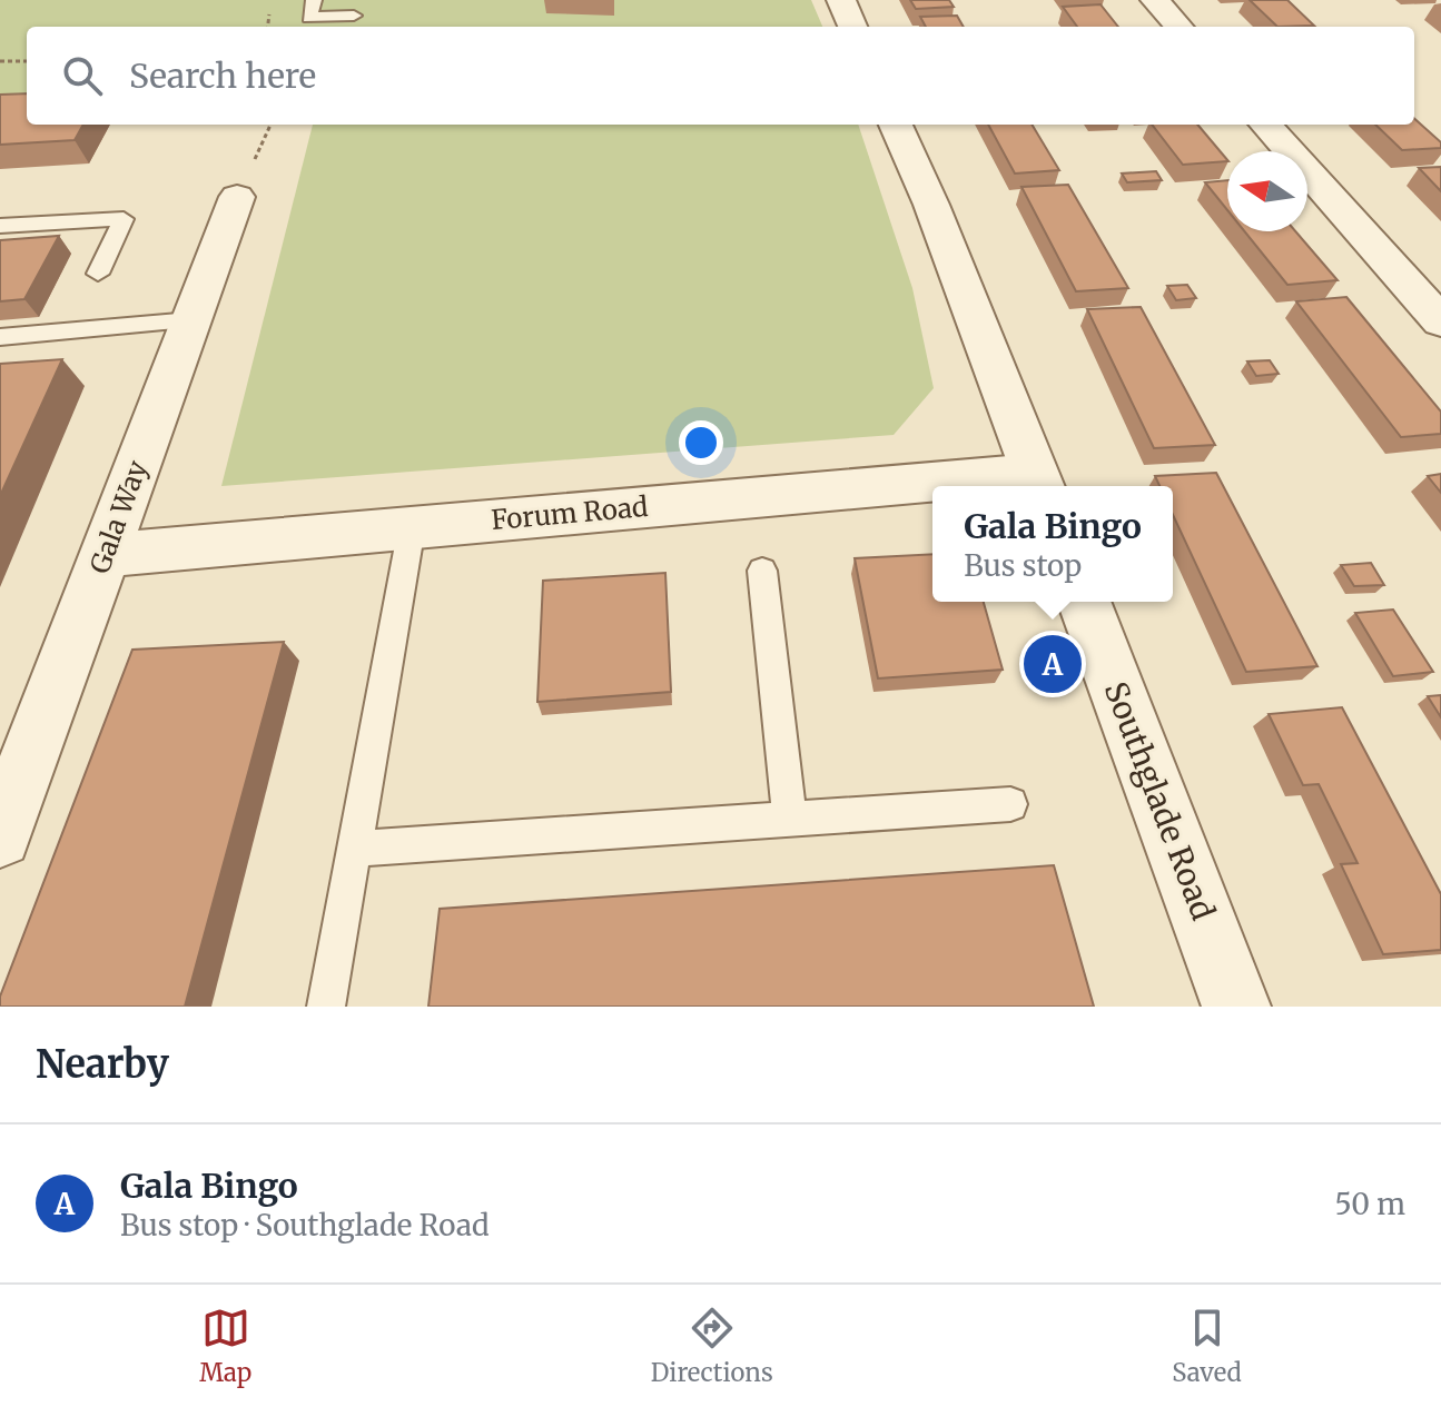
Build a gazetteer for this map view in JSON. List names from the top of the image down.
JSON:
{
  "streets": {
    "street": ["Forum Road", "Gala Way", "Southglade Road"]
  },
  "crossings": [
    ["Forum Road", "Gala Way"]
  ],
  "north": "left",
  "page": {
    "search": "Search here",
    "popup": ["Gala Bingo", "Bus stop"],
    "pins": "A",
    "heading": "Nearby",
    "list": [
      {
        "mark": "A",
        "name": "Gala Bingo",
        "note": "Bus stop · Southglade Road",
        "value": "50 m"
      }
    ],
    "nav": ["Map", "Directions", "Saved"]
  }
}
